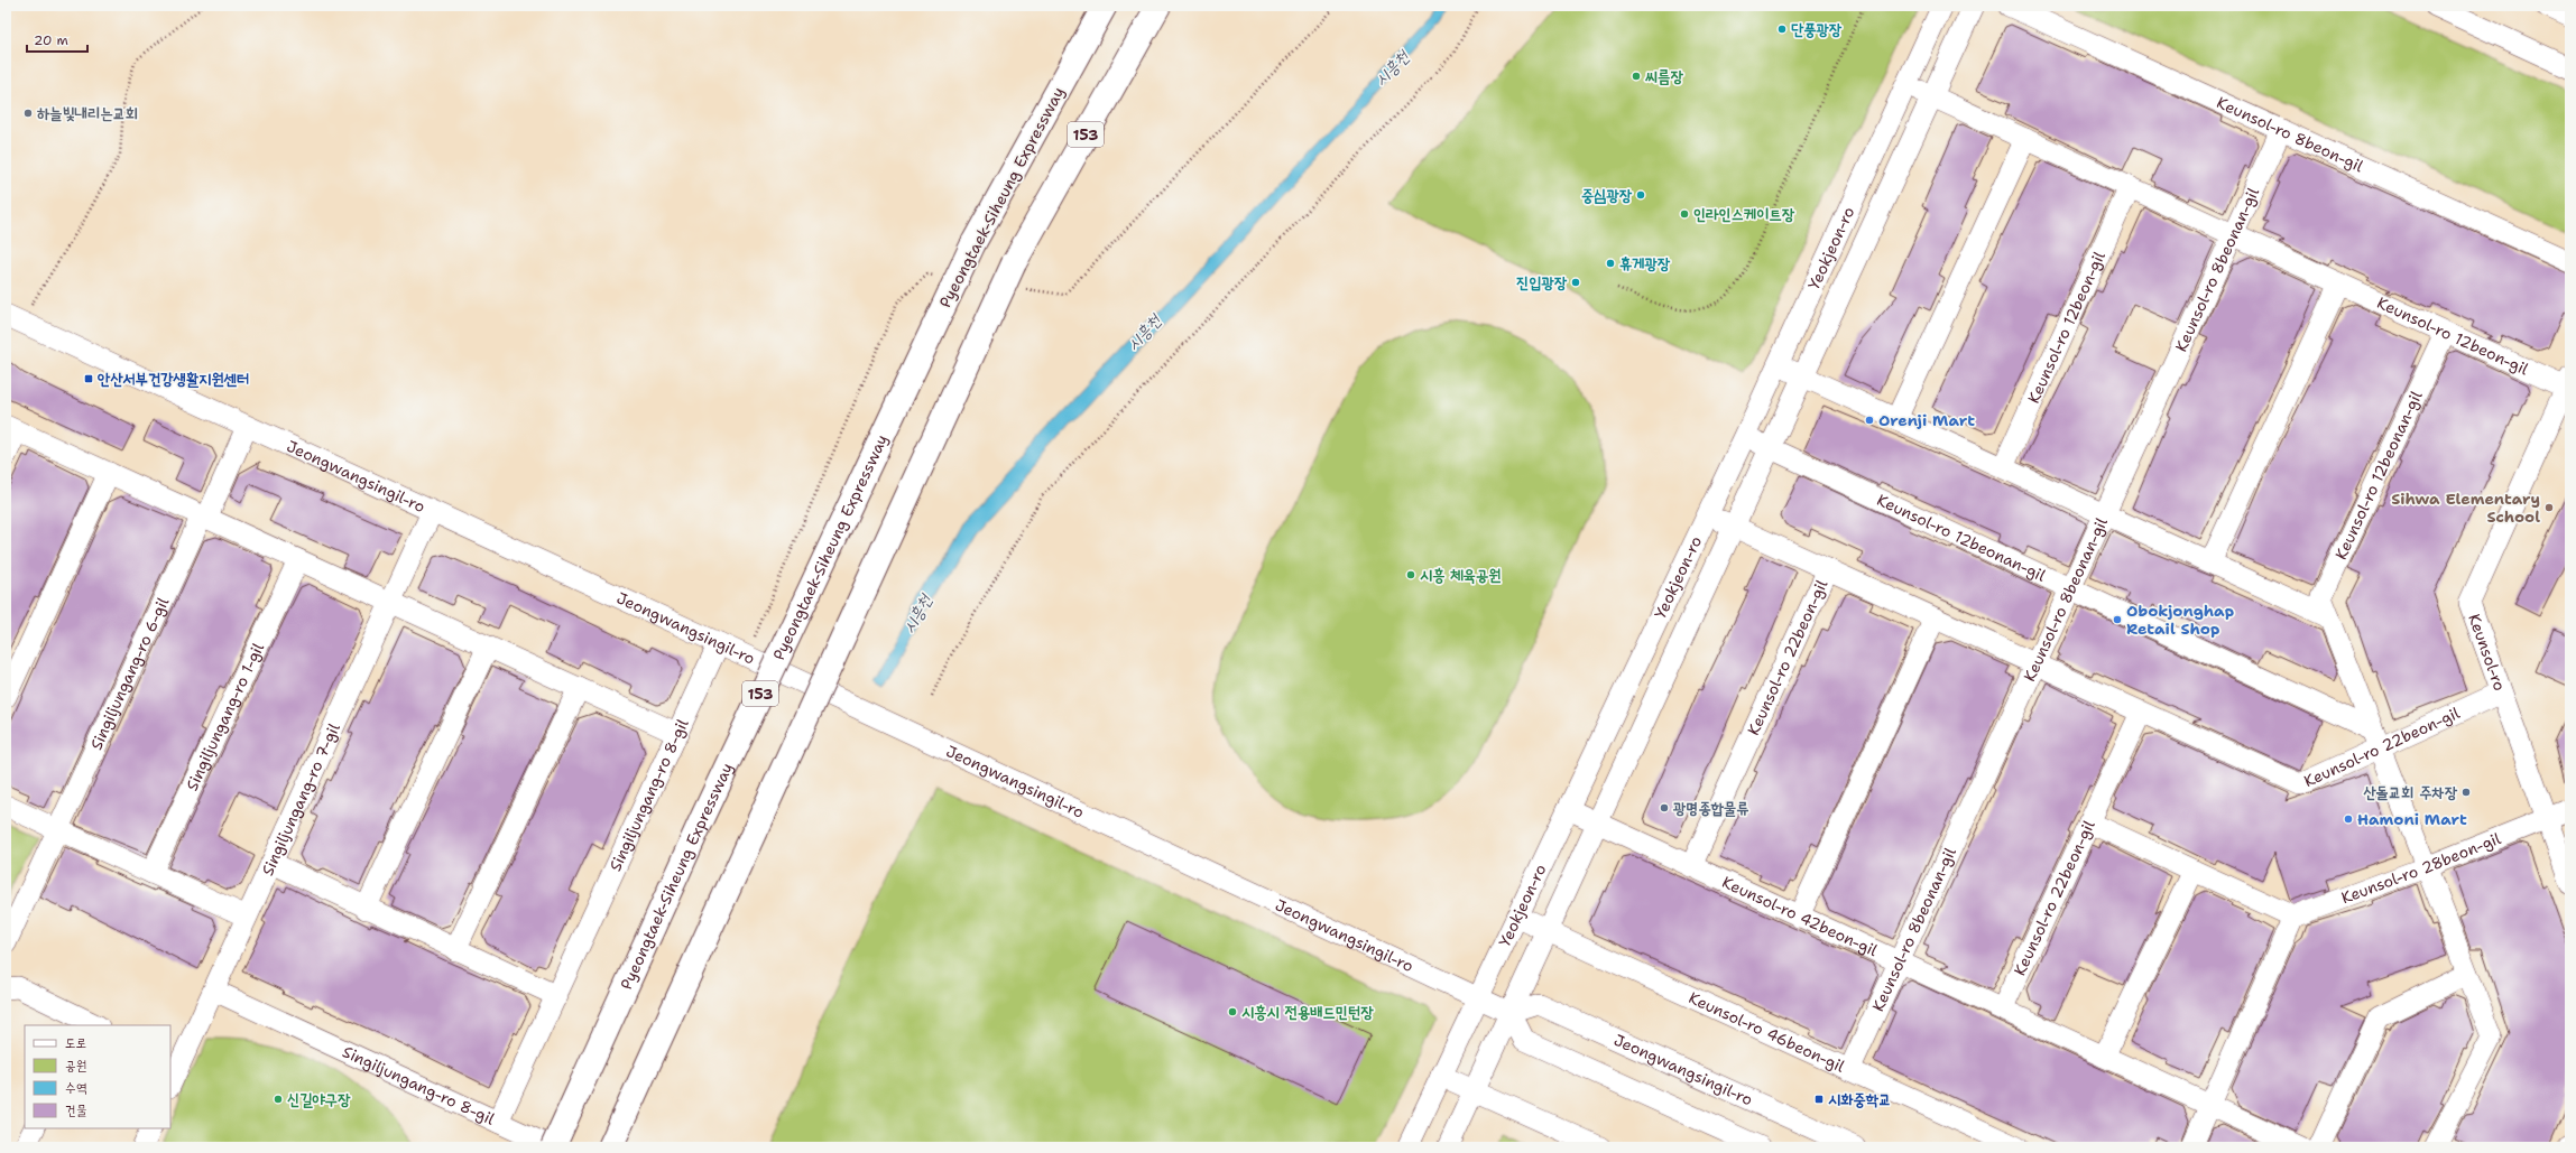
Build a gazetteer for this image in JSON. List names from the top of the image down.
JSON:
{
  "streets": {
    "highway": ["153", "Pyeongtaek-Siheung Expressway"],
    "street": [
      "Keunsol-ro 8beon-gil",
      "Yeokjeon-ro",
      "Keunsol-ro 8beonan-gil",
      "Keunsol-ro 12beon-gil",
      "Keunsol-ro 12beonan-gil",
      "Jeongwangsingil-ro",
      "Keunsol-ro",
      "Keunsol-ro 22beon-gil",
      "Singiljungang-ro 6-gil",
      "Singiljungang-ro 1-gil",
      "Singiljungang-ro 8-gil",
      "Singiljungang-ro 7-gil",
      "Keunsol-ro 28beon-gil",
      "Keunsol-ro 42beon-gil",
      "Keunsol-ro 46beon-gil"
    ]
  },
  "crossings": [
    ["Keunsol-ro 8beon-gil", "Keunsol-ro 8beonan-gil"],
    ["Yeokjeon-ro", "Keunsol-ro 12beon-gil"],
    ["Yeokjeon-ro", "Keunsol-ro 12beonan-gil"],
    ["Yeokjeon-ro", "Jeongwangsingil-ro"],
    ["Yeokjeon-ro", "Keunsol-ro 22beon-gil"],
    ["Yeokjeon-ro", "Keunsol-ro 42beon-gil"],
    ["Yeokjeon-ro", "Keunsol-ro 46beon-gil"],
    ["Keunsol-ro 8beonan-gil", "Keunsol-ro 12beon-gil"],
    ["Keunsol-ro 8beonan-gil", "Keunsol-ro 12beonan-gil"],
    ["Keunsol-ro 8beonan-gil", "Keunsol-ro 22beon-gil"],
    ["Keunsol-ro 8beonan-gil", "Keunsol-ro 42beon-gil"],
    ["Keunsol-ro 8beonan-gil", "Keunsol-ro 46beon-gil"],
    ["Keunsol-ro 12beon-gil", "Keunsol-ro 12beonan-gil"],
    ["Keunsol-ro 12beon-gil", "Keunsol-ro"],
    ["Keunsol-ro 12beonan-gil", "Keunsol-ro 22beon-gil"],
    ["Keunsol-ro 12beonan-gil", "Keunsol-ro 28beon-gil"],
    ["Jeongwangsingil-ro", "Singiljungang-ro 6-gil"],
    ["Jeongwangsingil-ro", "Singiljungang-ro 8-gil"],
    ["Jeongwangsingil-ro", "Singiljungang-ro 7-gil"],
    ["Keunsol-ro", "Keunsol-ro 22beon-gil"],
    ["Keunsol-ro", "Keunsol-ro 28beon-gil"],
    ["Keunsol-ro 22beon-gil", "Keunsol-ro 42beon-gil"],
    ["Singiljungang-ro 8-gil", "Singiljungang-ro 7-gil"]
  ],
  "water": ["시흥천"],
  "places": {
    "other": [
      "단풍광장",
      "씨름장",
      "하늘빛내리는교회",
      "중심광장",
      "인라인스케이트장",
      "휴게광장",
      "진입광장",
      "Orenji Mart",
      "Sihwa Elementary School",
      "시흥 체육공원",
      "Obokjonghap Retail Shop",
      "산돌교회 주차장",
      "광명종합물류",
      "Hamoni Mart",
      "시흥시 전용배드민턴장",
      "신길야구장"
    ],
    "transit": ["안산서부건강생활지원센터", "시화중학교"]
  },
  "legend": [
    "도로",
    "공원",
    "수역",
    "건물"
  ],
  "scale_bar": "20 m"
}
